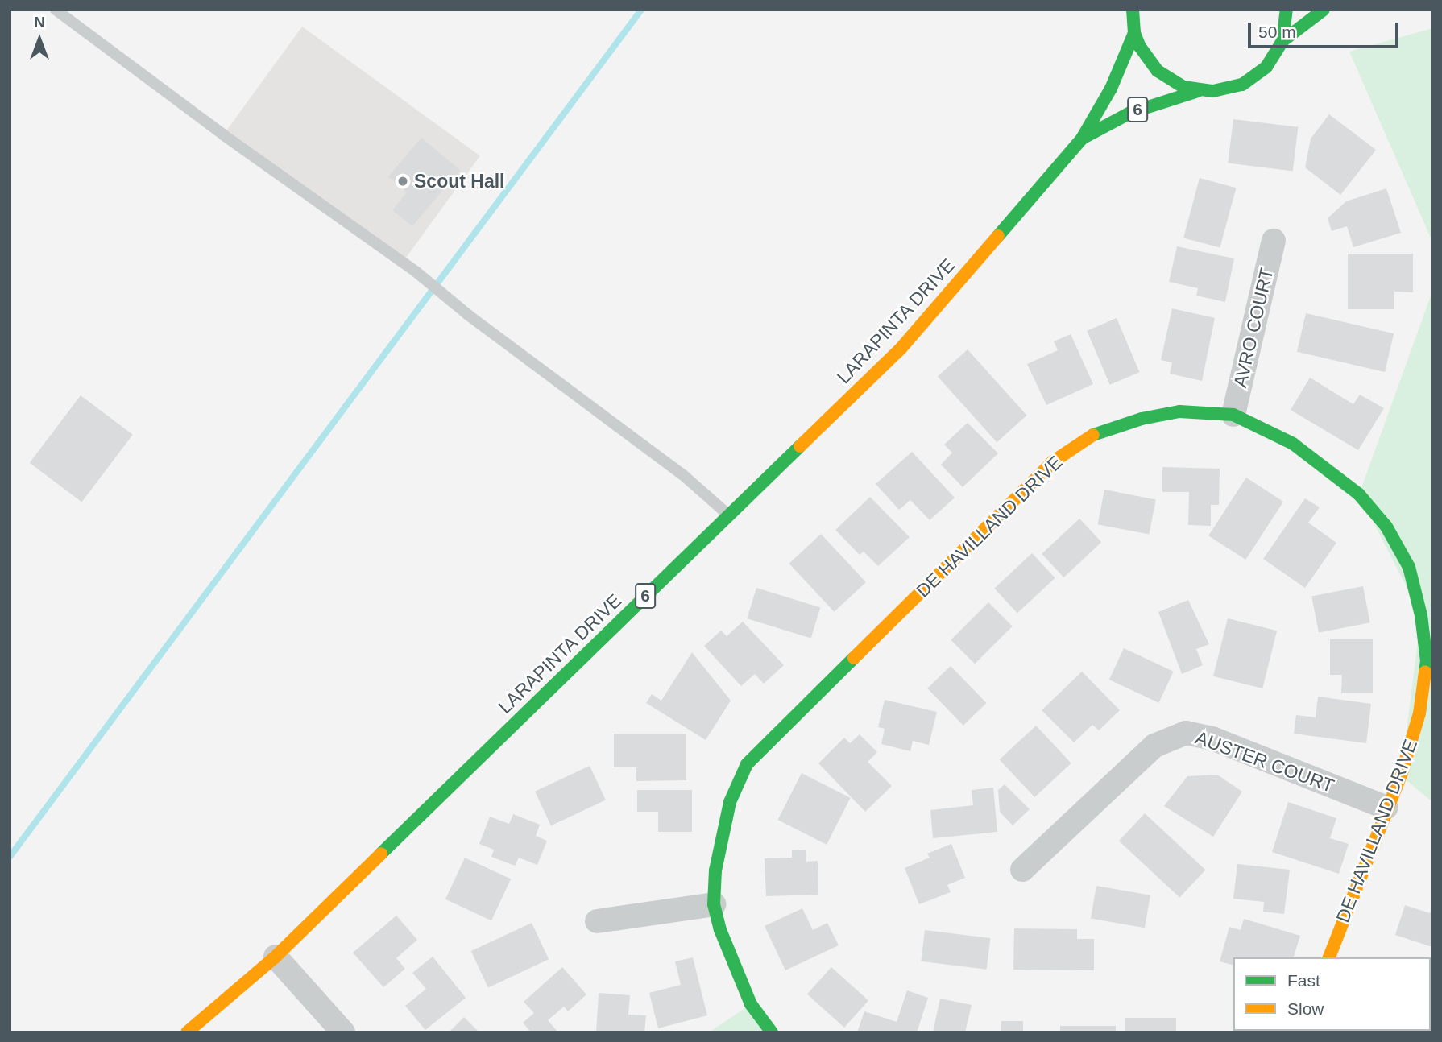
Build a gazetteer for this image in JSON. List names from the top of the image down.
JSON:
{
  "streets": {
    "main road": ["6", "LARAPINTA DRIVE", "DE HAVILLAND DRIVE"],
    "street": ["AVRO COURT", "AUSTER COURT"]
  },
  "crossings": [
    ["6", "LARAPINTA DRIVE"],
    ["AVRO COURT", "DE HAVILLAND DRIVE"],
    ["DE HAVILLAND DRIVE", "AUSTER COURT"]
  ],
  "places": ["Scout Hall"],
  "legend": ["Fast", "Slow"],
  "scale_bar": "50 m",
  "north": "top"
}
